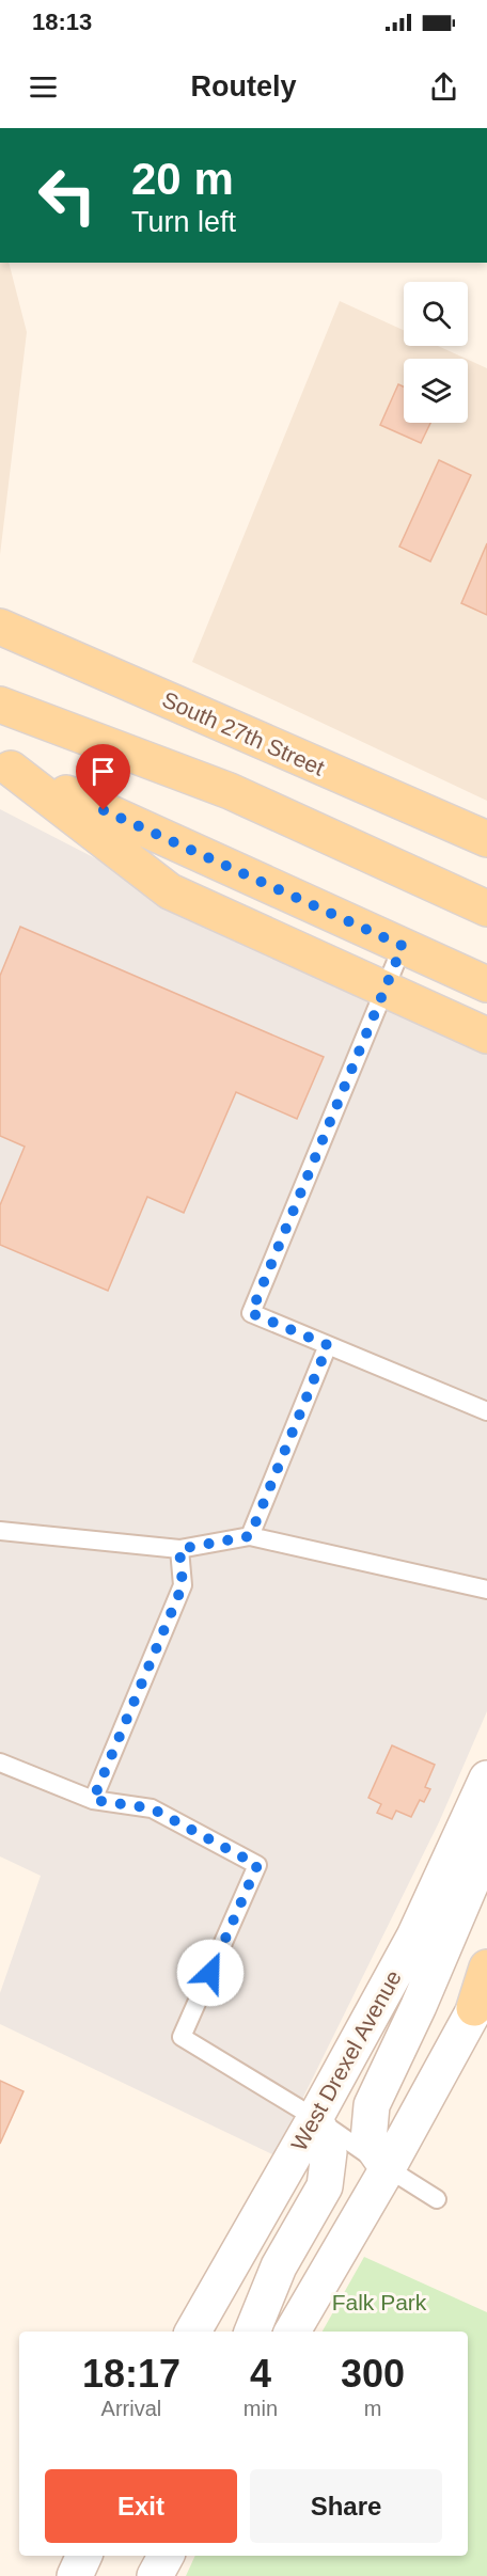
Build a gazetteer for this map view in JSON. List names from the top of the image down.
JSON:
{
  "streets": {
    "main road": ["South 27th Street"],
    "street": ["West Drexel Avenue"]
  },
  "parks": ["Falk Park"],
  "page": {
    "status": "18:13",
    "header": "Routely",
    "turn": ["20 m", "Turn left"],
    "eta": [
      "18:17",
      "Arrival",
      "4",
      "min",
      "300",
      "m"
    ],
    "buttons": ["Exit", "Share"]
  }
}
